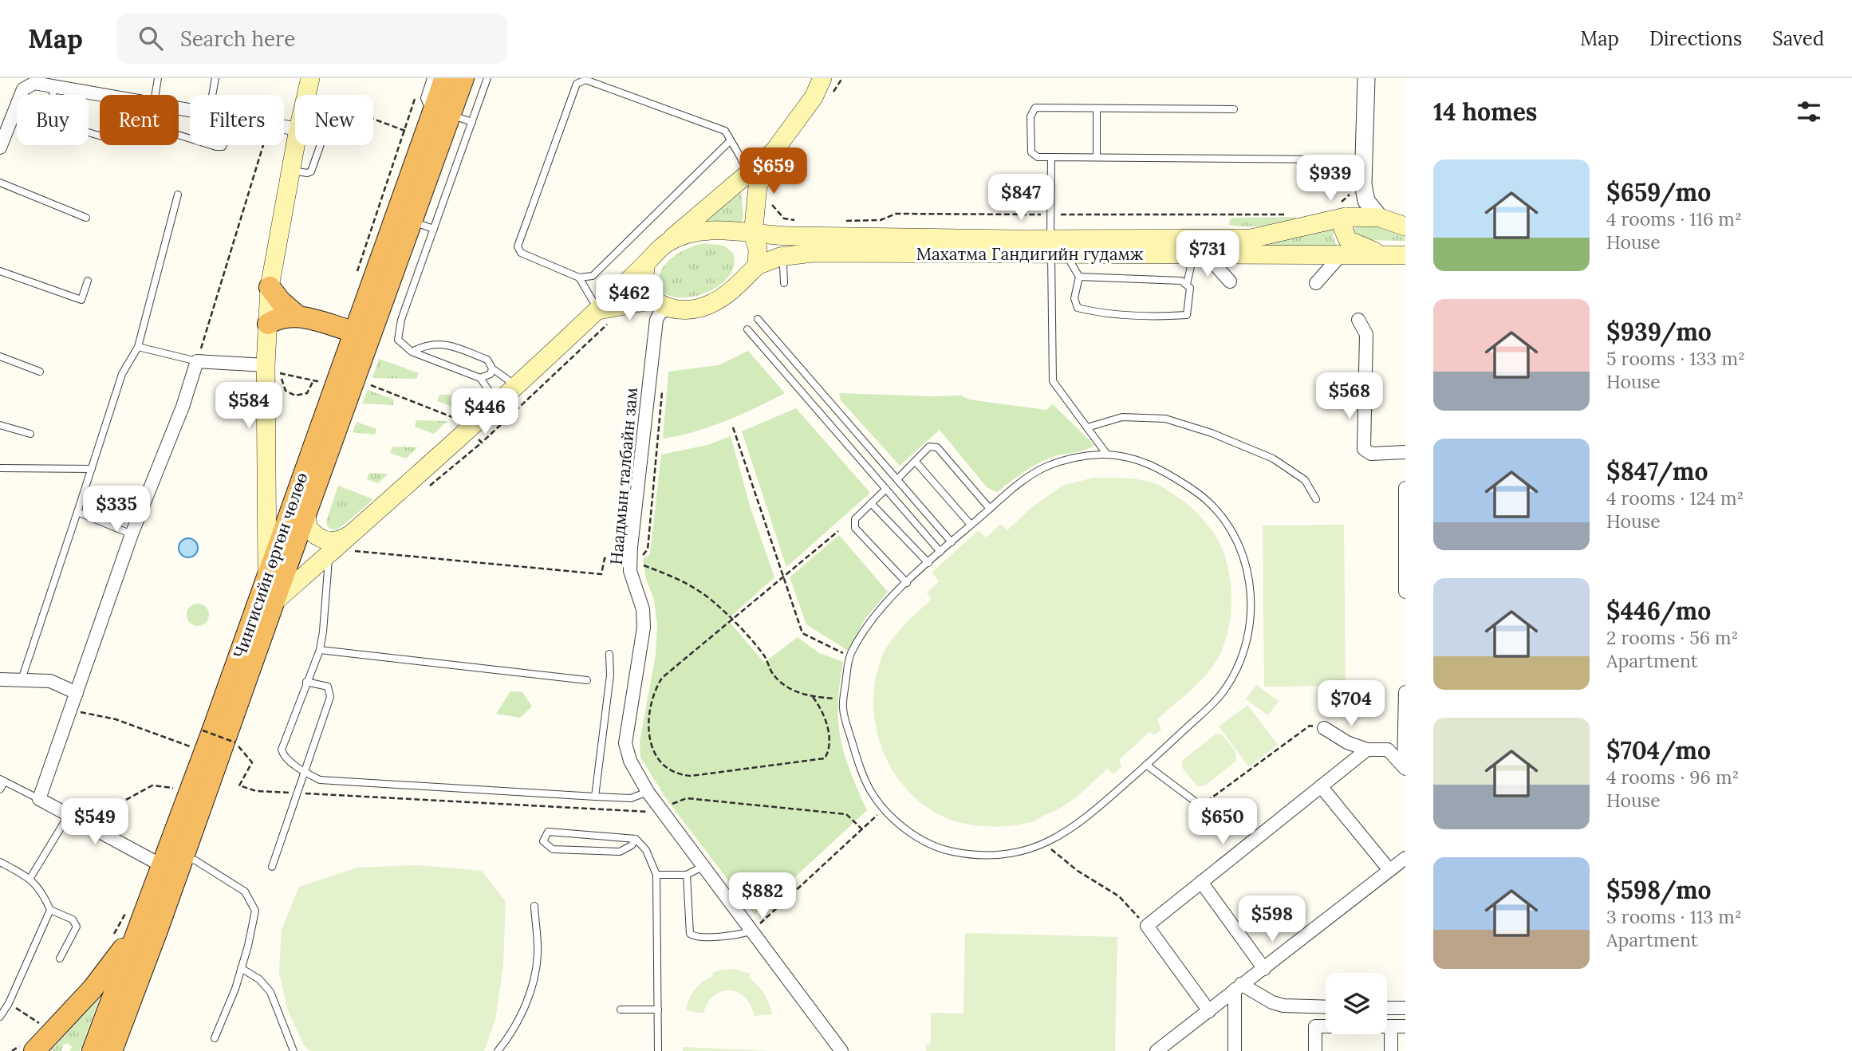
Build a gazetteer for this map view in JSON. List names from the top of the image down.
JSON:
{
  "streets": {
    "highway": ["Чингисийн өргөн чөлөө"],
    "main road": ["Махатма Гандигийн гудамж"],
    "street": ["Наадмын талбайн зам"]
  },
  "crossings": [
    ["Махатма Гандигийн гудамж", "Наадмын талбайн зам"]
  ],
  "page": {
    "header": "Map",
    "search": "Search here",
    "nav": ["Map", "Directions", "Saved"],
    "heading": "14 homes",
    "chip": [
      "Buy",
      "Rent",
      "Filters",
      "New"
    ],
    "list": [
      {
        "name": "$659/mo",
        "note": "4 rooms · 116 m² · House"
      },
      {
        "name": "$939/mo",
        "note": "5 rooms · 133 m² · House"
      },
      {
        "name": "$847/mo",
        "note": "4 rooms · 124 m² · House"
      },
      {
        "name": "$446/mo",
        "note": "2 rooms · 56 m² · Apartment"
      },
      {
        "name": "$704/mo",
        "note": "4 rooms · 96 m² · House"
      },
      {
        "name": "$598/mo",
        "note": "3 rooms · 113 m² · Apartment"
      }
    ],
    "price": [
      "$659",
      "$939",
      "$847",
      "$731",
      "$462",
      "$568",
      "$584",
      "$446",
      "$335",
      "$704",
      "$549",
      "$650",
      "$882",
      "$598"
    ]
  }
}
